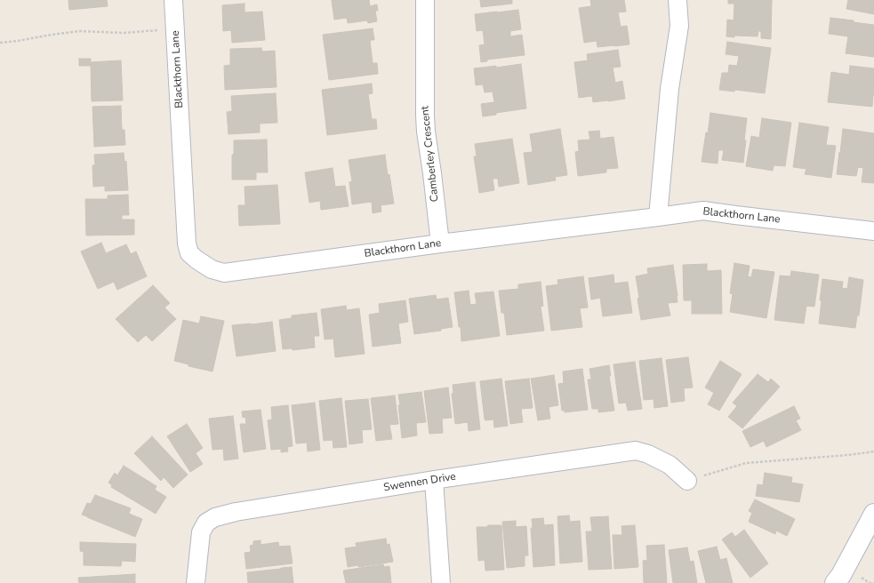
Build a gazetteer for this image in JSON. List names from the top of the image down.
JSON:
{
  "streets": {
    "street": ["Blackthorn Lane", "Camberley Crescent", "Swennen Drive"]
  },
  "crossings": [
    ["Blackthorn Lane", "Camberley Crescent"]
  ]
}
